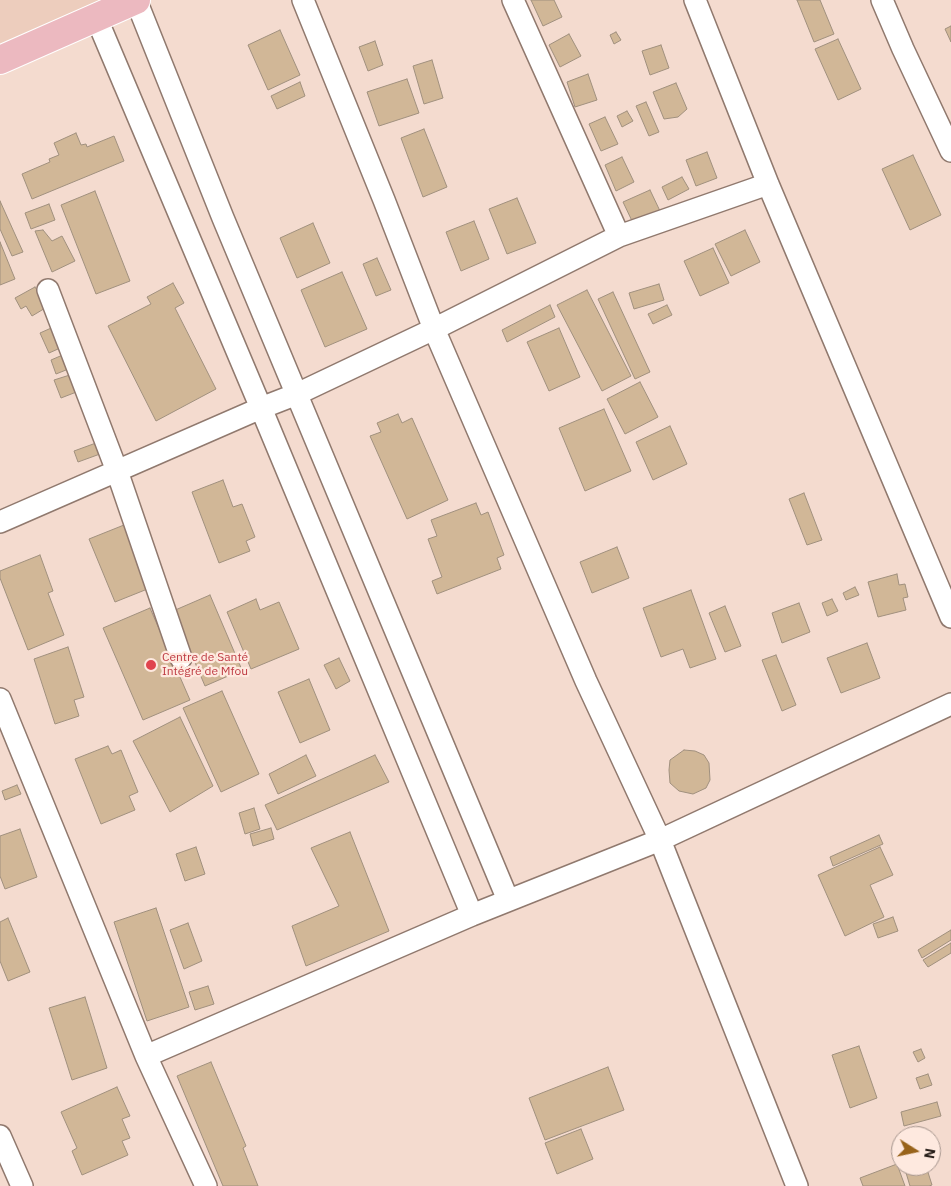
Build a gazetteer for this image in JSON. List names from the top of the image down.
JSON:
{
  "places": ["Centre de Santé Intégré de Mfou"],
  "north": "right"
}
